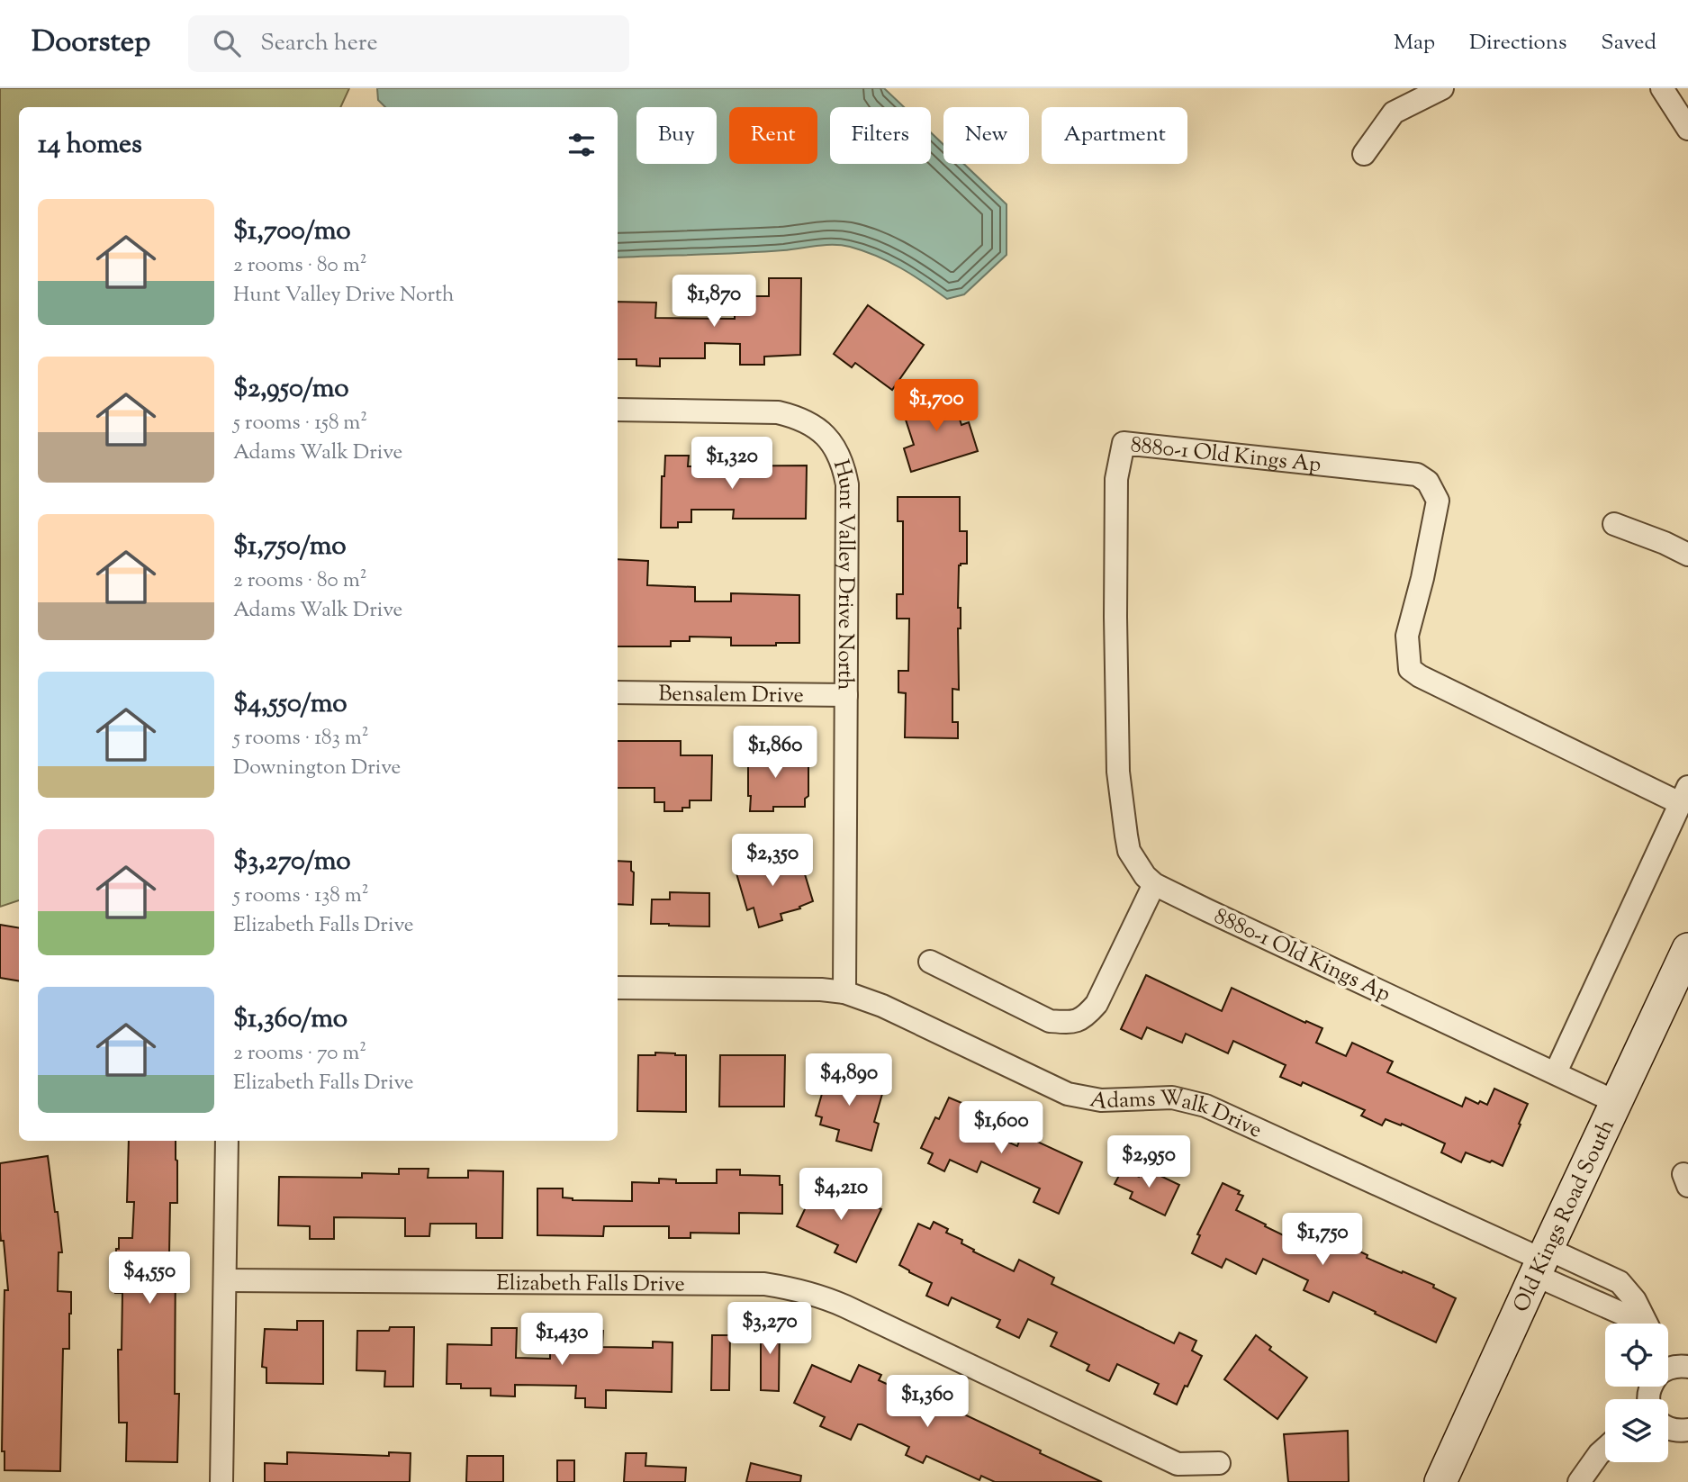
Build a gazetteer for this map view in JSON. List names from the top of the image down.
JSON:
{
  "streets": {
    "street": [
      "8880-1 Old Kings Ap",
      "Hunt Valley Drive North",
      "Bensalem Drive",
      "Adams Walk Drive",
      "Old Kings Road South",
      "Elizabeth Falls Drive"
    ]
  },
  "crossings": [
    ["8880-1 Old Kings Ap", "Old Kings Road South"],
    ["Hunt Valley Drive North", "Bensalem Drive"],
    ["Hunt Valley Drive North", "Adams Walk Drive"],
    ["Adams Walk Drive", "Old Kings Road South"]
  ],
  "page": {
    "header": "Doorstep",
    "search": "Search here",
    "nav": ["Map", "Directions", "Saved"],
    "chip": [
      "Buy",
      "Rent",
      "Filters",
      "New",
      "Apartment"
    ],
    "heading": "14 homes",
    "list": [
      {
        "name": "$1,700/mo",
        "note": "2 rooms · 80 m² · Hunt Valley Drive North"
      },
      {
        "name": "$2,950/mo",
        "note": "5 rooms · 158 m² · Adams Walk Drive"
      },
      {
        "name": "$1,750/mo",
        "note": "2 rooms · 80 m² · Adams Walk Drive"
      },
      {
        "name": "$4,550/mo",
        "note": "5 rooms · 183 m² · Downington Drive"
      },
      {
        "name": "$3,270/mo",
        "note": "5 rooms · 138 m² · Elizabeth Falls Drive"
      },
      {
        "name": "$1,360/mo",
        "note": "2 rooms · 70 m² · Elizabeth Falls Drive"
      }
    ],
    "price": [
      "$1,870",
      "$1,700",
      "$1,320",
      "$1,860",
      "$2,350",
      "$4,890",
      "$1,600",
      "$2,950",
      "$4,210",
      "$1,750",
      "$4,550",
      "$3,270",
      "$1,430",
      "$1,360"
    ]
  }
}
